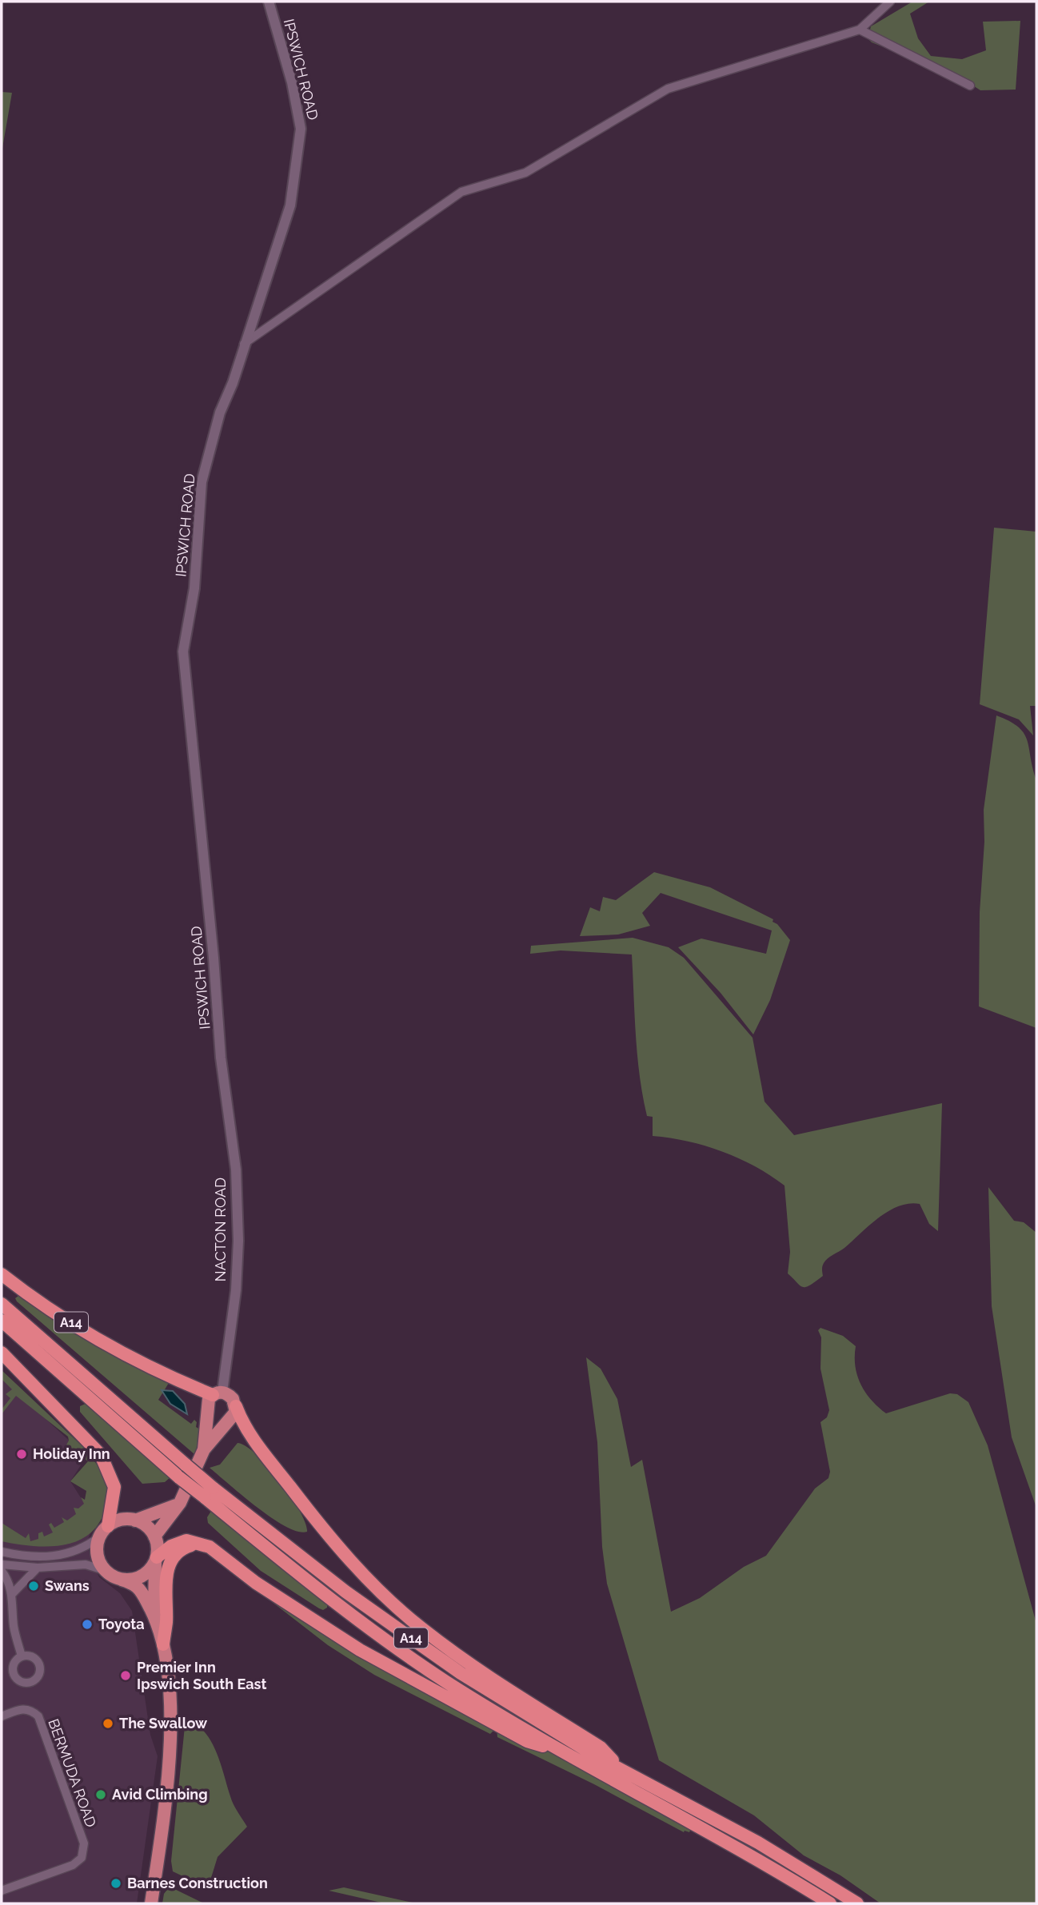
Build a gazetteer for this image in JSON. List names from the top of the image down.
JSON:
{
  "streets": {
    "highway": ["A14"],
    "street": ["IPSWICH ROAD", "NACTON ROAD", "BERMUDA ROAD"]
  },
  "crossings": [
    ["IPSWICH ROAD", "NACTON ROAD"],
    ["NACTON ROAD", "A14"]
  ],
  "places": [
    "Holiday Inn",
    "Swans",
    "Toyota",
    "Premier Inn Ipswich South East",
    "The Swallow",
    "Avid Climbing",
    "Barnes Construction"
  ]
}
